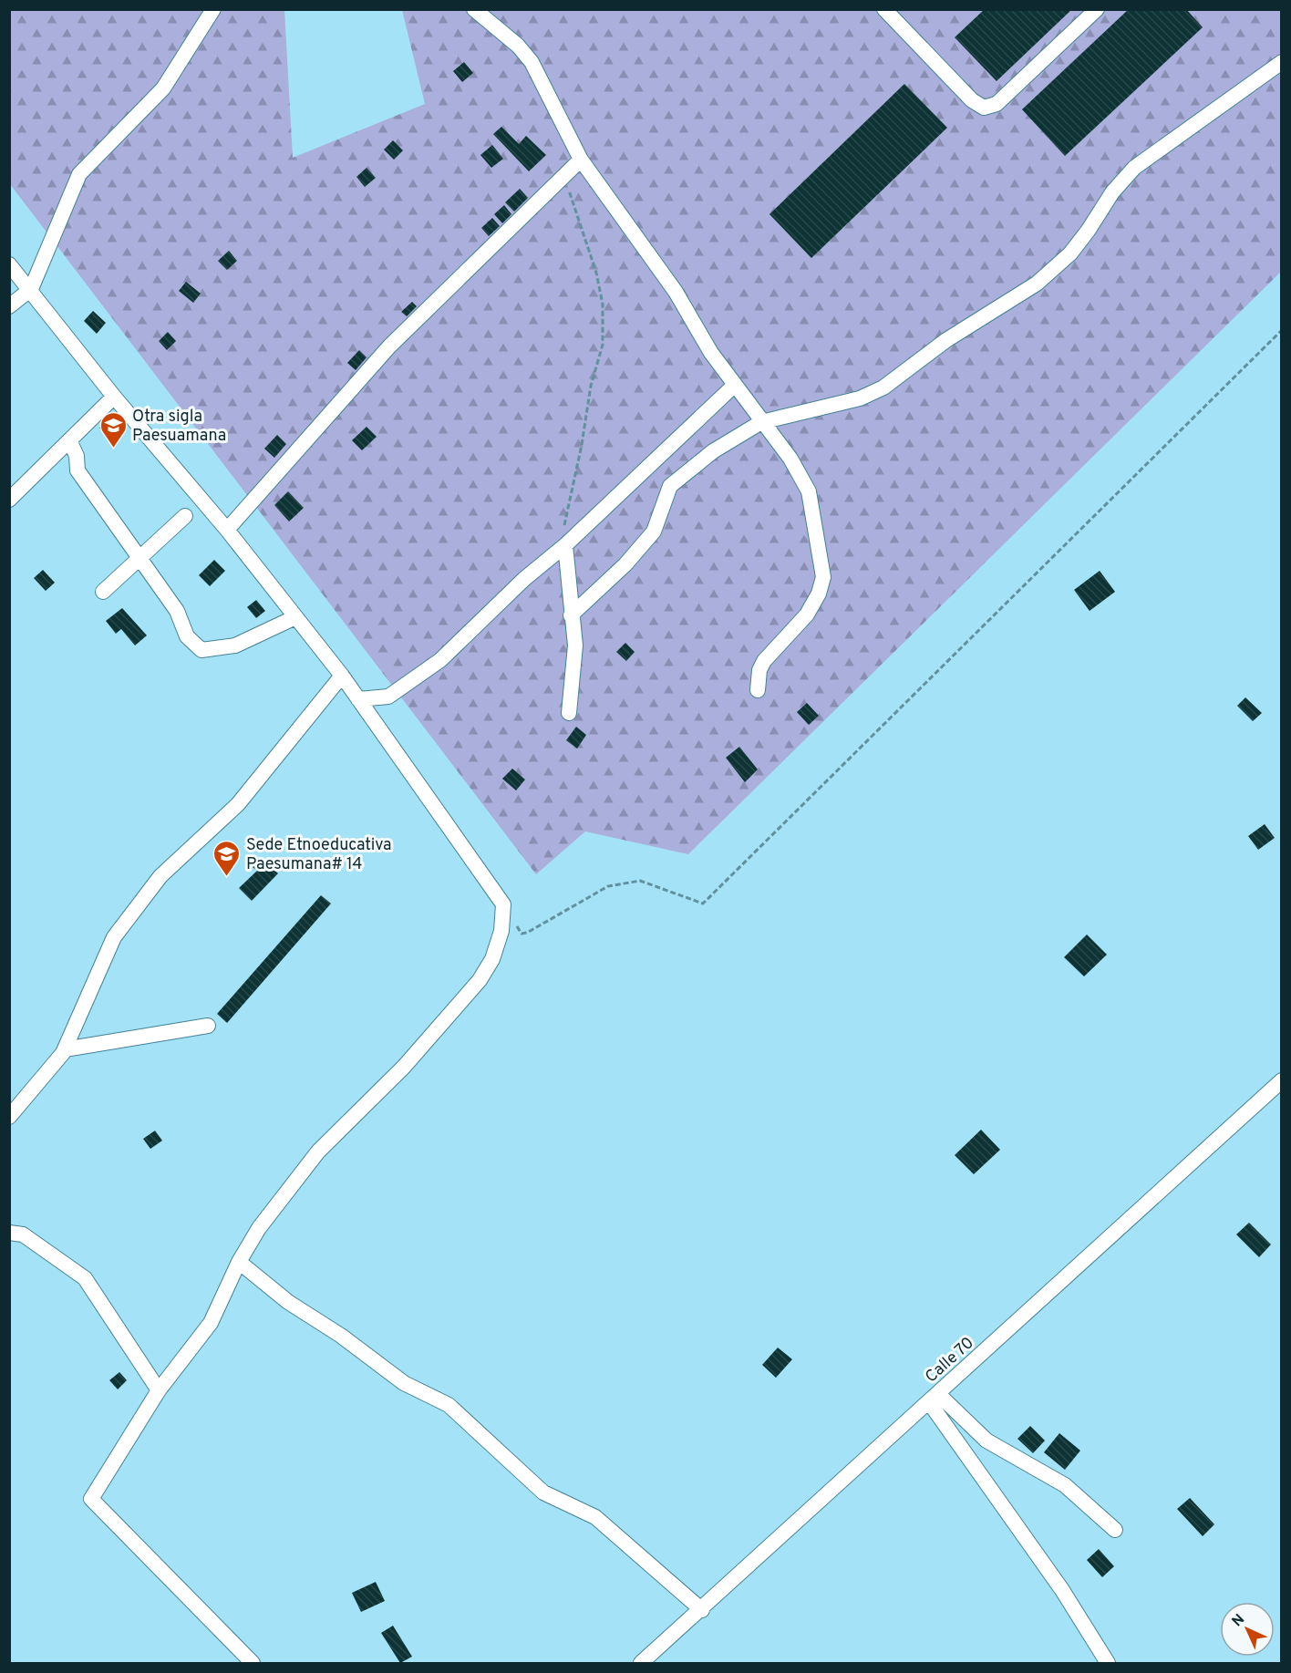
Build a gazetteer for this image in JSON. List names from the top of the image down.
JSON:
{
  "streets": {
    "street": ["Calle 70"]
  },
  "places": {
    "school or university": ["Otra sigla Paesuamana", "Sede Etnoeducativa Paesumana# 14"]
  },
  "north": "top left"
}
